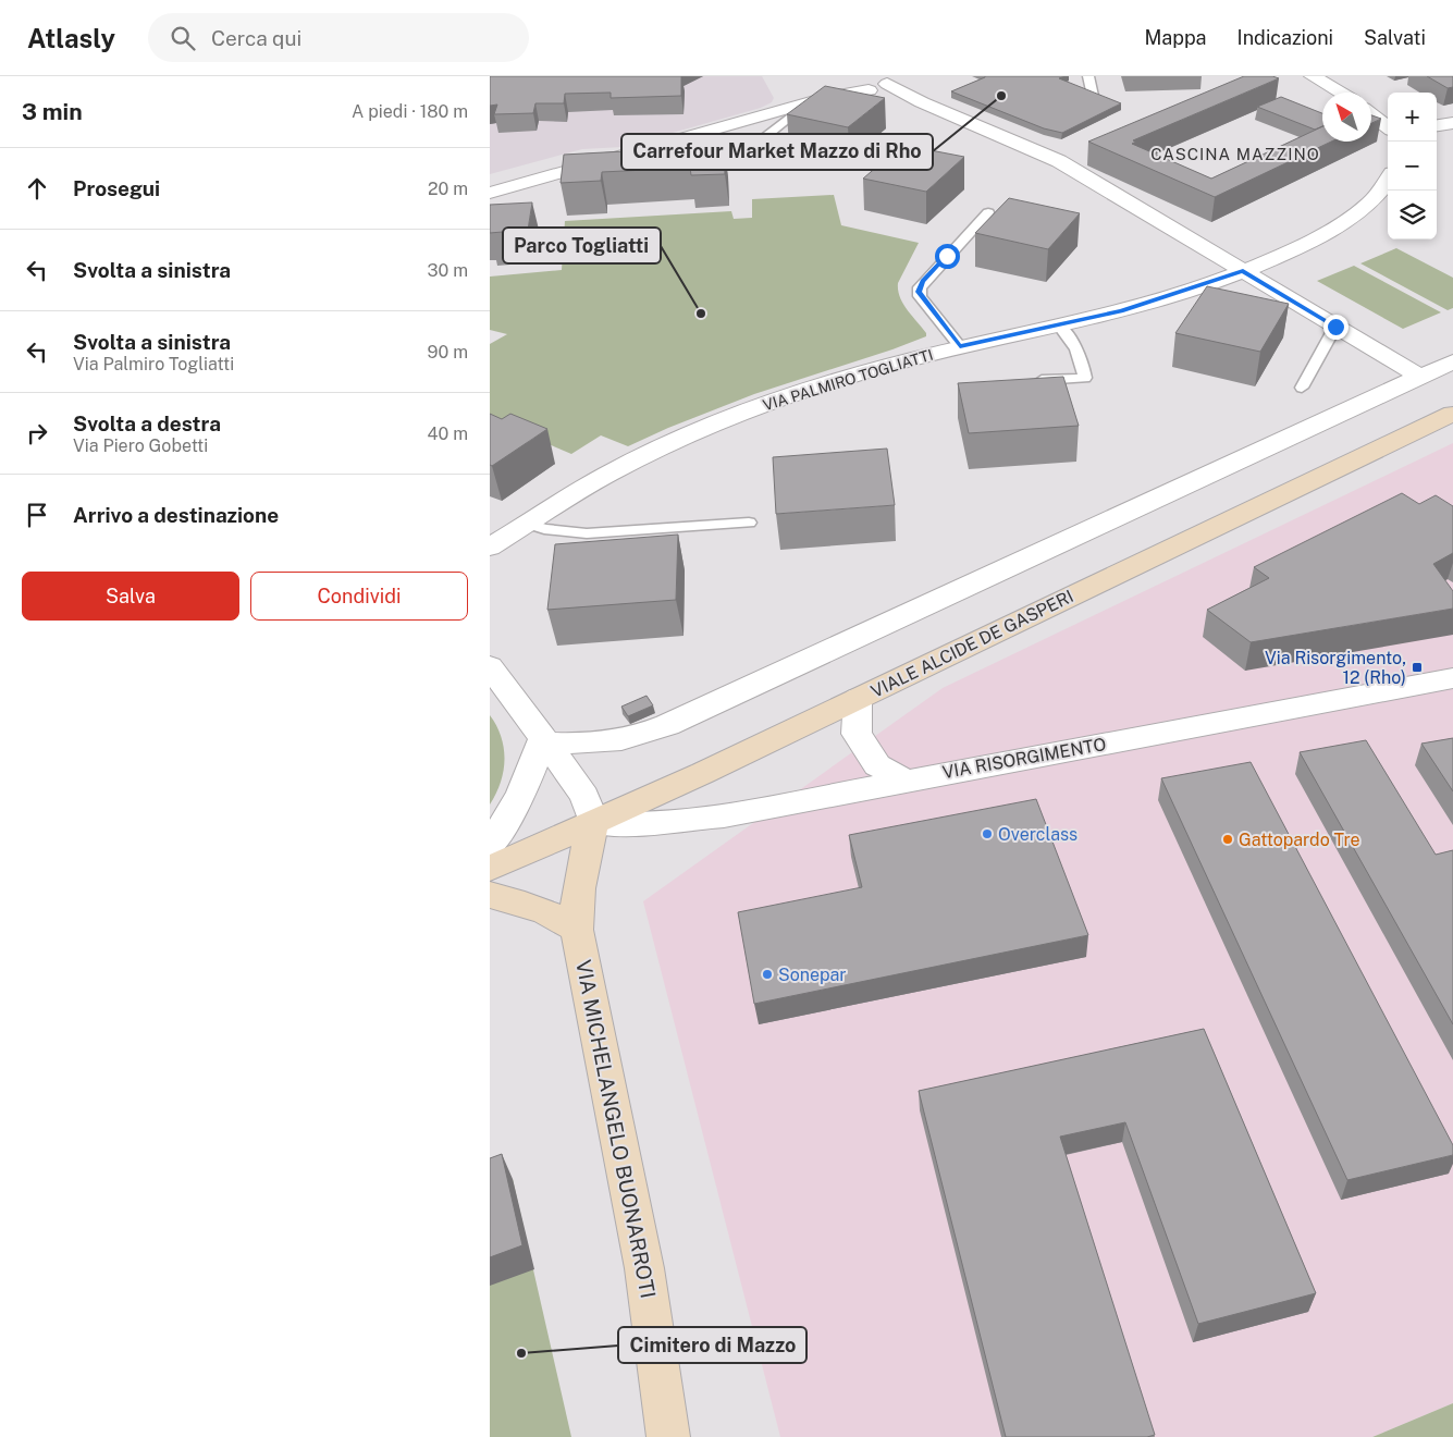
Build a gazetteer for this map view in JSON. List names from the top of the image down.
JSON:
{
  "streets": {
    "street": [
      "VIA PALMIRO TOGLIATTI",
      "VIALE ALCIDE DE GASPERI",
      "VIA RISORGIMENTO",
      "VIA MICHELANGELO BUONARROTI"
    ]
  },
  "crossings": [
    ["VIALE ALCIDE DE GASPERI", "VIA RISORGIMENTO"],
    ["VIALE ALCIDE DE GASPERI", "VIA MICHELANGELO BUONARROTI"],
    ["VIA RISORGIMENTO", "VIA MICHELANGELO BUONARROTI"]
  ],
  "districts": ["CASCINA MAZZINO"],
  "places": {
    "other": [
      "Carrefour Market Mazzo di Rho",
      "Parco Togliatti",
      "Overclass",
      "Gattopardo Tre",
      "Sonepar",
      "Cimitero di Mazzo"
    ],
    "transit": ["Via Risorgimento, 12 (Rho)"]
  },
  "north": "top left",
  "page": {
    "header": "Atlasly",
    "search": "Cerca qui",
    "nav": ["Mappa", "Indicazioni", "Salvati"],
    "heading": ["3 min", "A piedi · 180 m"],
    "map_buttons": ["+", "−"],
    "list": [
      ["Prosegui", "20 m"],
      ["Svolta a sinistra", "30 m"],
      ["Svolta a sinistra", "Via Palmiro Togliatti", "90 m"],
      ["Svolta a destra", "Via Piero Gobetti", "40 m"],
      "Arrivo a destinazione"
    ],
    "buttons": ["Salva", "Condividi"]
  }
}
